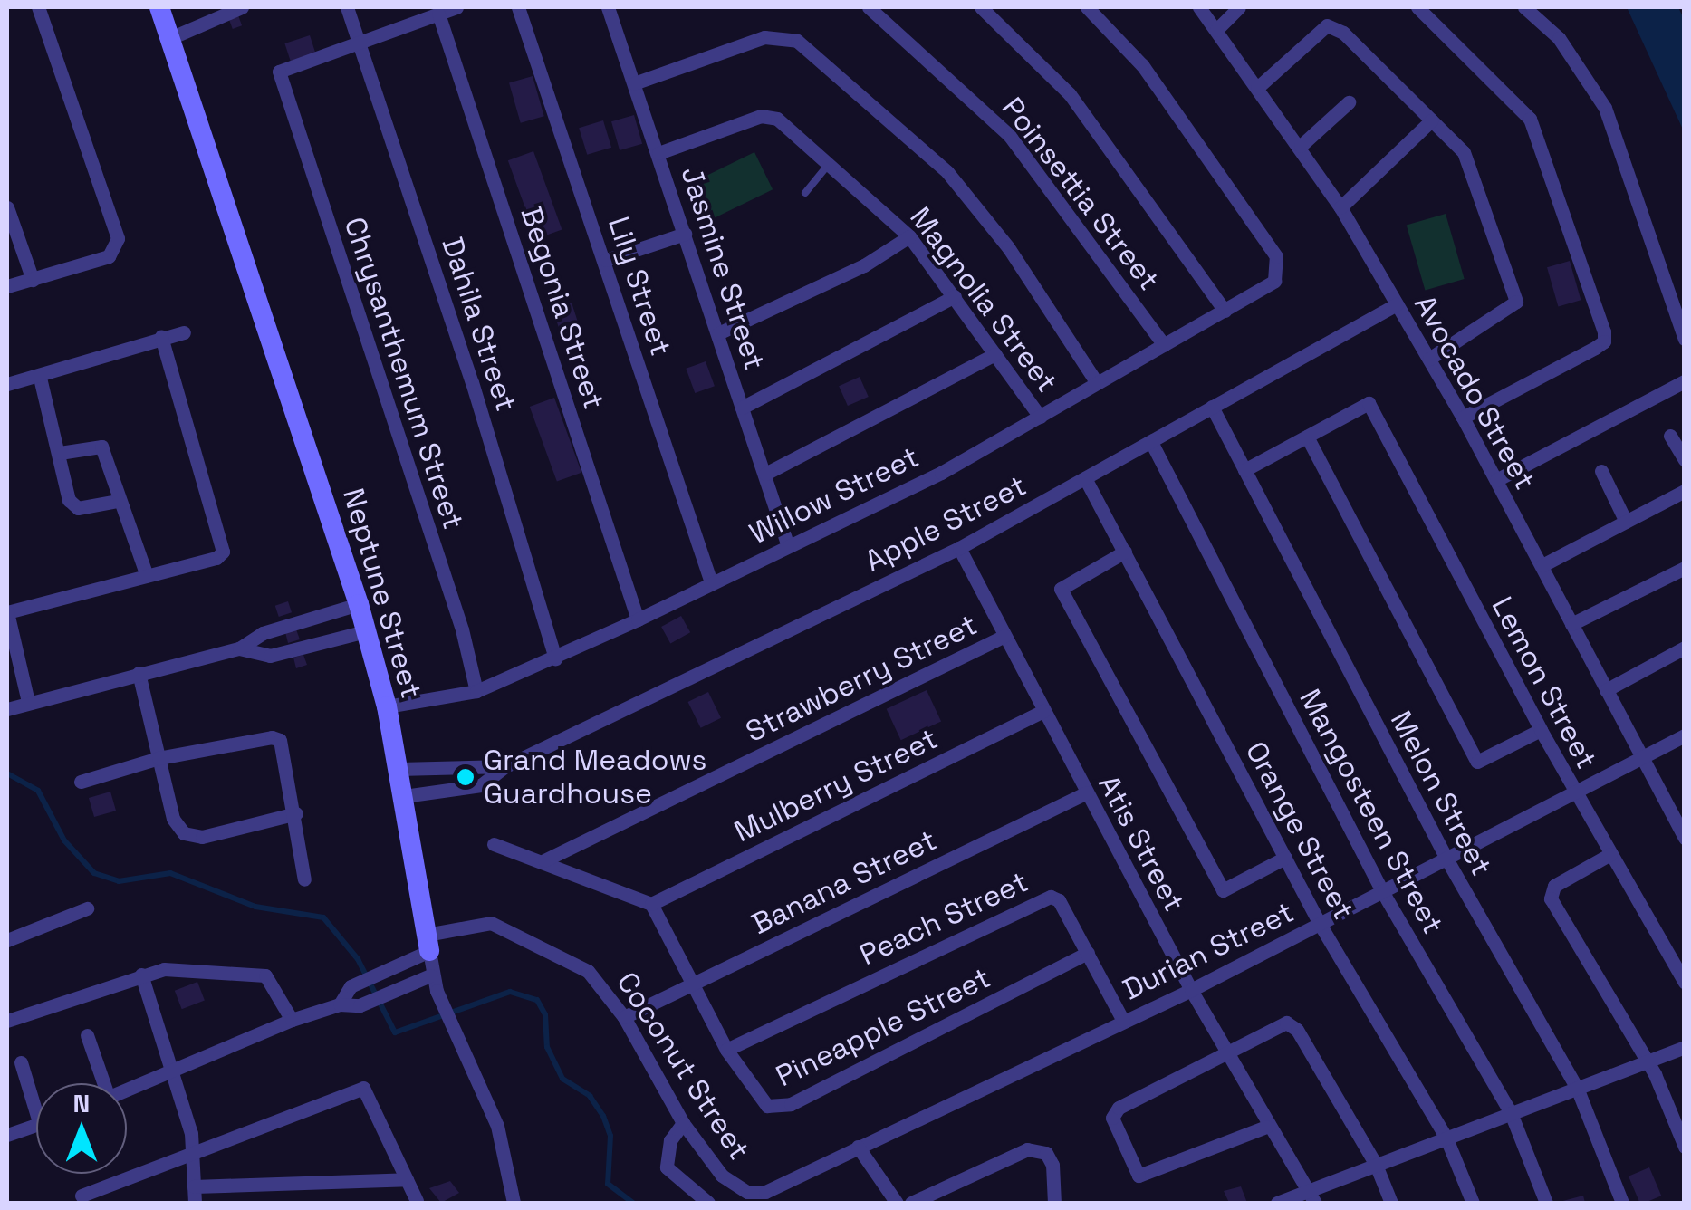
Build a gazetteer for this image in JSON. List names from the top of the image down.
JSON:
{
  "streets": {
    "street": [
      "Poinsettia Street",
      "Jasmine Street",
      "Lily Street",
      "Magnolia Street",
      "Begonia Street",
      "Dahila Street",
      "Chrysanthemum Street",
      "Avocado Street",
      "Willow Street",
      "Apple Street",
      "Neptune Street",
      "Strawberry Street",
      "Lemon Street",
      "Mulberry Street",
      "Melon Street",
      "Mangosteen Street",
      "Orange Street",
      "Atis Street",
      "Banana Street",
      "Peach Street",
      "Durian Street",
      "Pineapple Street",
      "Coconut Street"
    ]
  },
  "crossings": [
    ["Poinsettia Street", "Willow Street"],
    ["Jasmine Street", "Magnolia Street"],
    ["Jasmine Street", "Willow Street"],
    ["Lily Street", "Willow Street"],
    ["Magnolia Street", "Willow Street"],
    ["Begonia Street", "Willow Street"],
    ["Dahila Street", "Chrysanthemum Street"],
    ["Dahila Street", "Willow Street"],
    ["Chrysanthemum Street", "Willow Street"],
    ["Avocado Street", "Apple Street"],
    ["Avocado Street", "Durian Street"],
    ["Willow Street", "Neptune Street"],
    ["Apple Street", "Neptune Street"],
    ["Apple Street", "Melon Street"],
    ["Apple Street", "Mangosteen Street"],
    ["Apple Street", "Orange Street"],
    ["Apple Street", "Atis Street"],
    ["Neptune Street", "Coconut Street"],
    ["Strawberry Street", "Atis Street"],
    ["Lemon Street", "Durian Street"],
    ["Mulberry Street", "Atis Street"],
    ["Mulberry Street", "Pineapple Street"],
    ["Melon Street", "Durian Street"],
    ["Mangosteen Street", "Durian Street"],
    ["Orange Street", "Durian Street"],
    ["Atis Street", "Banana Street"],
    ["Atis Street", "Durian Street"],
    ["Banana Street", "Pineapple Street"],
    ["Banana Street", "Coconut Street"],
    ["Peach Street", "Durian Street"],
    ["Peach Street", "Pineapple Street"],
    ["Durian Street", "Coconut Street"]
  ],
  "places": ["Grand Meadows Guardhouse"],
  "north": "top"
}
